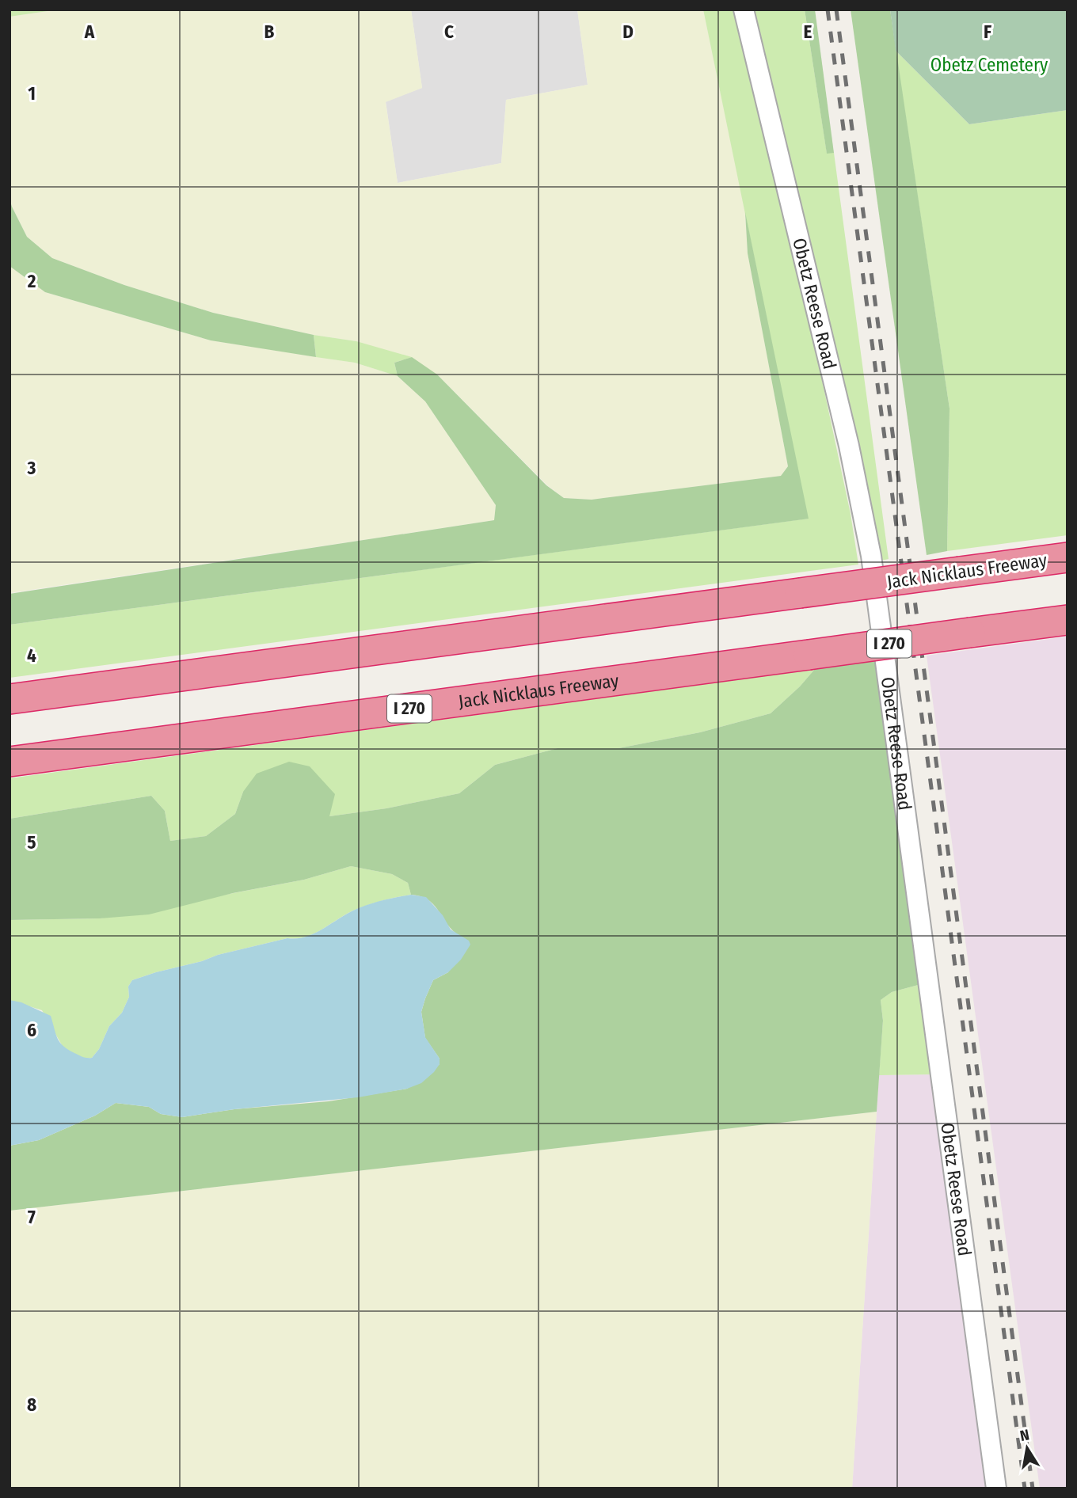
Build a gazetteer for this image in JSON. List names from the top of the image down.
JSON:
{
  "streets": {
    "highway": ["Jack Nicklaus Freeway", "I 270"],
    "street": ["Obetz Reese Road"]
  },
  "parks": ["Obetz Cemetery"],
  "north": "top",
  "grid": {
    "columns": [
      "A",
      "B",
      "C",
      "D",
      "E",
      "F"
    ],
    "rows": [
      "1",
      "2",
      "3",
      "4",
      "5",
      "6",
      "7",
      "8"
    ]
  }
}
